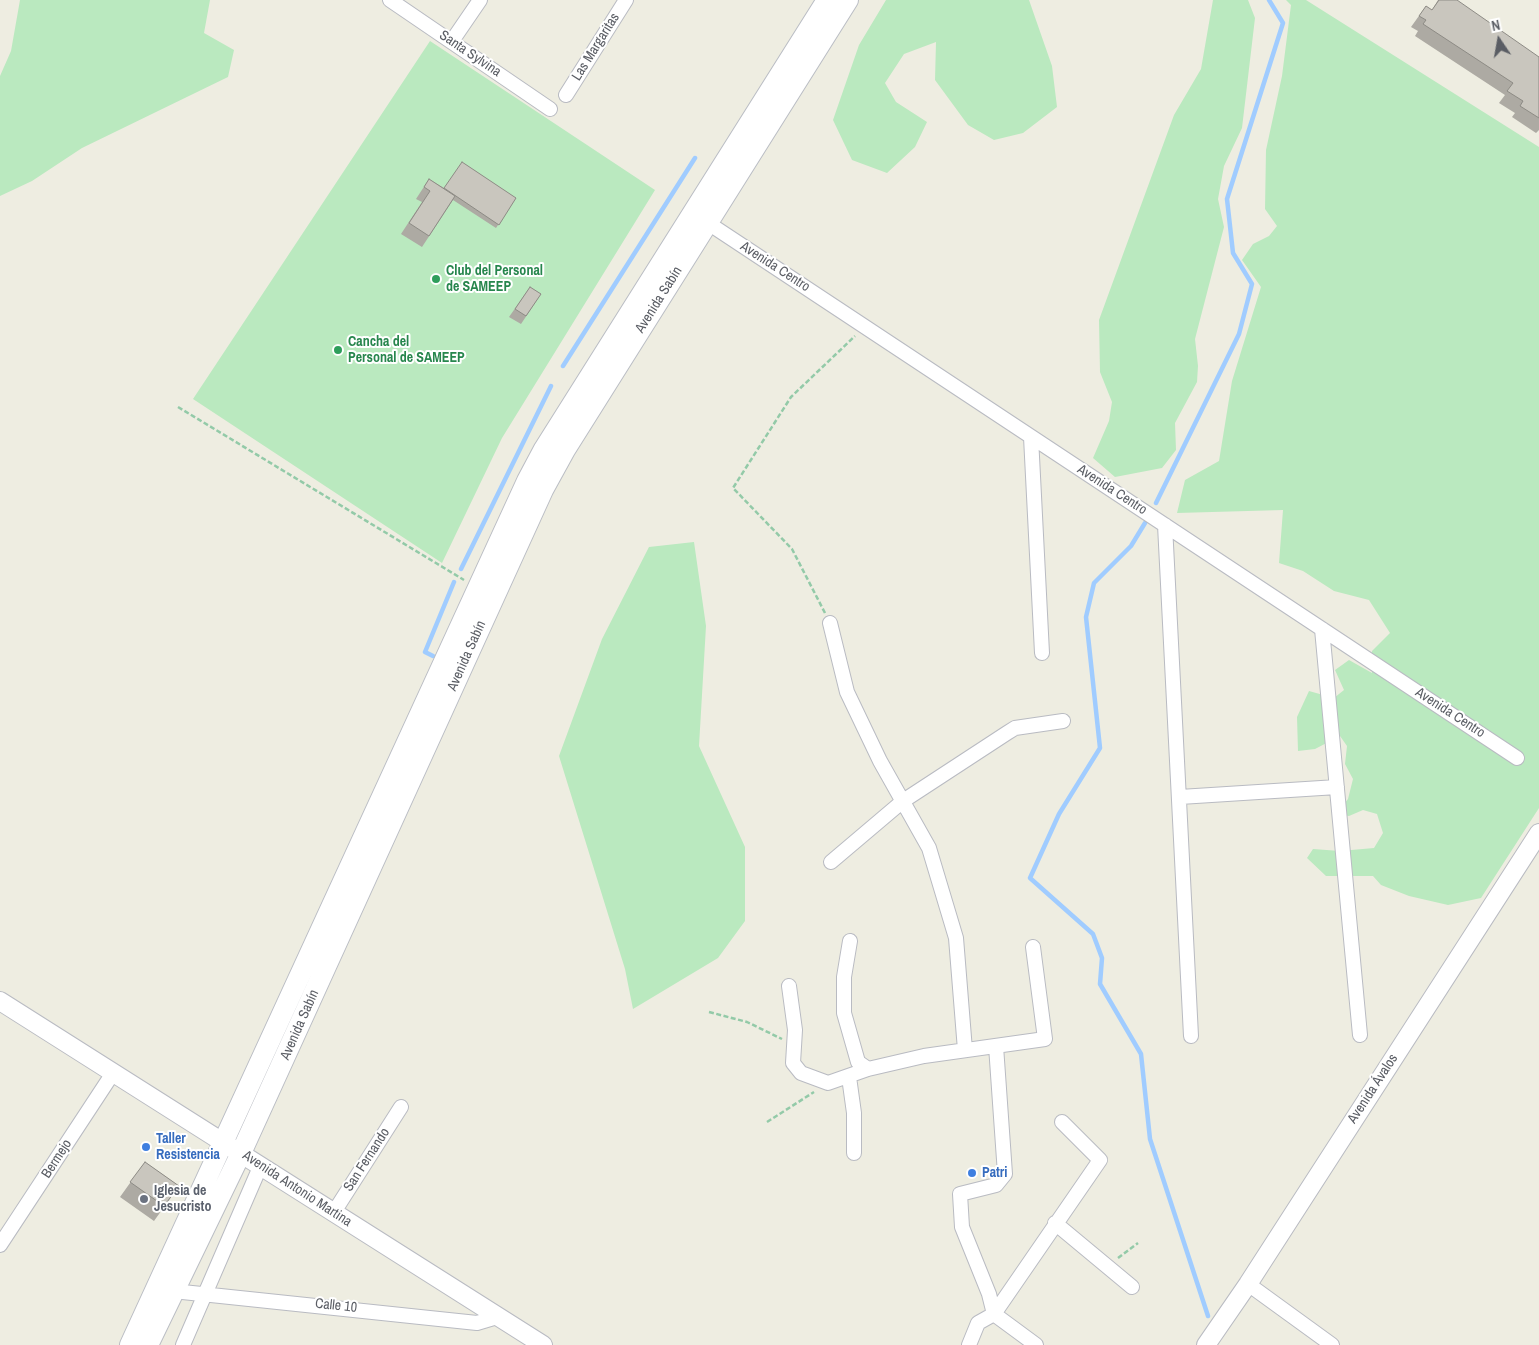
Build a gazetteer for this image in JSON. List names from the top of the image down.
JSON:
{
  "streets": {
    "main road": ["Avenida Sabín"],
    "street": [
      "Las Margaritas",
      "Santa Sylvina",
      "Avenida Centro",
      "Avenida Ávalos",
      "Bermejo",
      "San Fernando",
      "Avenida Antonio Martina",
      "Calle 10"
    ]
  },
  "crossings": [
    ["Avenida Centro", "Avenida Sabín"],
    ["Avenida Sabín", "Avenida Antonio Martina"],
    ["Avenida Sabín", "Calle 10"],
    ["Bermejo", "Avenida Antonio Martina"],
    ["San Fernando", "Avenida Antonio Martina"],
    ["Avenida Antonio Martina", "Calle 10"]
  ],
  "places": [
    "Club del Personal de SAMEEP",
    "Cancha del Personal de SAMEEP",
    "Taller Resistencia",
    "Patri",
    "Iglesia de Jesucristo"
  ],
  "north": "top"
}
